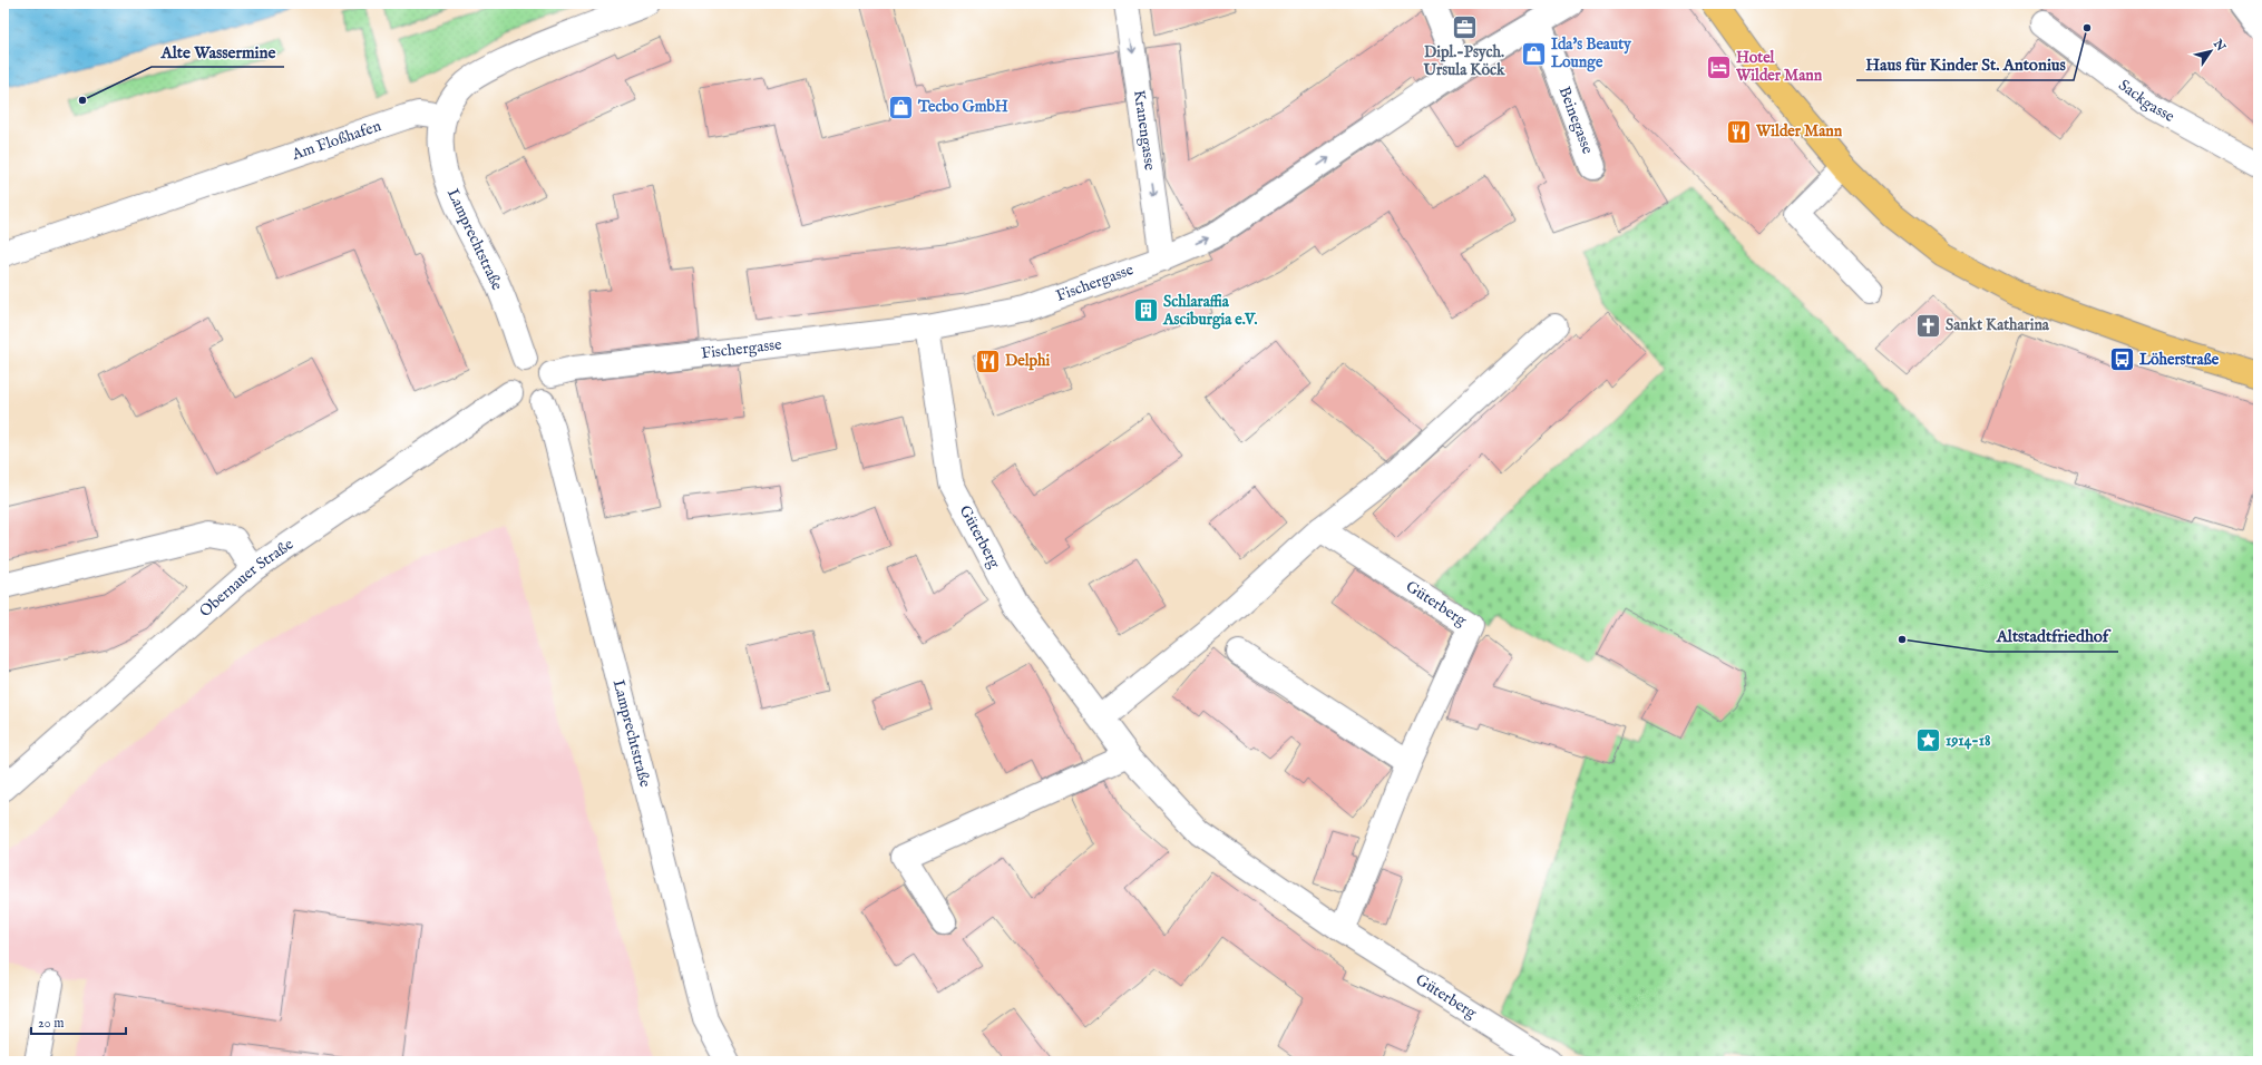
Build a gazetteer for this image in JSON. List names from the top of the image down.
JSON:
{
  "streets": {
    "street": [
      "Sackgasse",
      "Beinegasse",
      "Kranengasse",
      "Am Floßhafen",
      "Lamprechtstraße",
      "Fischergasse",
      "Güterberg",
      "Obernauer Straße"
    ]
  },
  "crossings": [
    ["Beinegasse", "Fischergasse"],
    ["Kranengasse", "Fischergasse"],
    ["Am Floßhafen", "Lamprechtstraße"],
    ["Lamprechtstraße", "Fischergasse"],
    ["Lamprechtstraße", "Obernauer Straße"],
    ["Fischergasse", "Güterberg"],
    ["Fischergasse", "Obernauer Straße"]
  ],
  "one_way": ["Kranengasse"],
  "places": {
    "office": ["Dipl.-Psych. Ursula Köck"],
    "other": ["Haus für Kinder St. Antonius", "Alte Wassermine", "Altstadtfriedhof"],
    "shop": ["Ida's Beauty Lounge", "Tecbo GmbH"],
    "hotel": ["Hotel Wilder Mann"],
    "restaurant": ["Wilder Mann", "Delphi"],
    "building": ["Schlaraffia Asciburgia e.V."],
    "church": ["Sankt Katharina"],
    "bus stop": ["Löherstraße"],
    "place": ["1914-18"]
  },
  "scale_bar": "20 m",
  "north": "top right"
}
